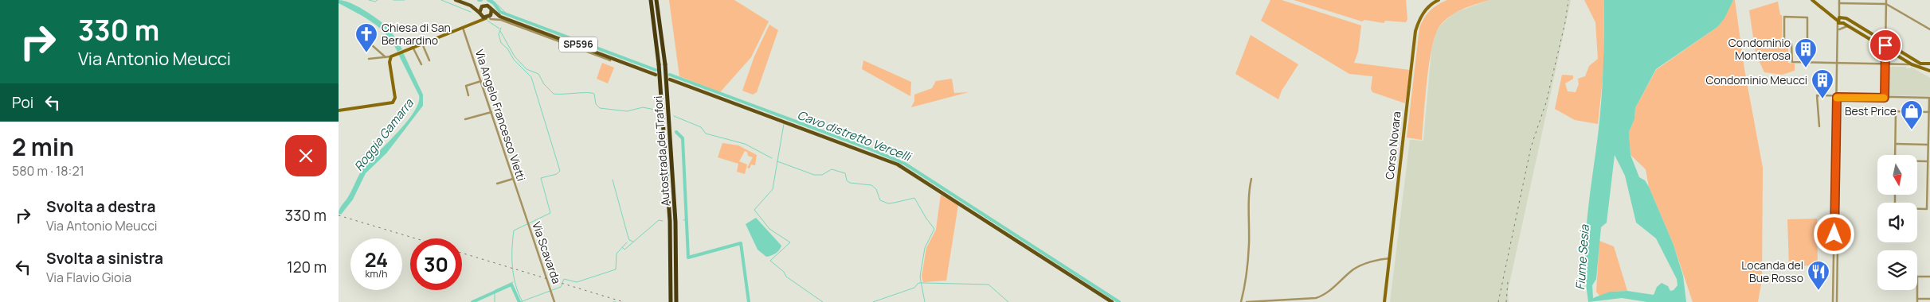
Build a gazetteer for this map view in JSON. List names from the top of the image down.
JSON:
{
  "streets": {
    "highway": ["Autostrada dei Trafori"],
    "main road": ["SP596", "Corso Novara"],
    "street": ["Via Angelo Francesco Vietti", "Via Scavarda"]
  },
  "crossings": [
    ["Via Angelo Francesco Vietti", "Via Scavarda"]
  ],
  "water": ["Roggia Gamarra", "Cavo distretto Vercelli", "Fiume Sesia"],
  "places": {
    "church": ["Chiesa di San Bernardino"],
    "building": ["Condominio Monterosa", "Condominio Meucci"],
    "shop": ["Best Price"],
    "restaurant": ["Locanda del Bue Rosso"]
  },
  "north": "bottom",
  "page": {
    "turn": ["330 m", "Via Antonio Meucci"],
    "then": "Poi",
    "heading": ["2 min", "580 m · 18:21"],
    "list": [
      {
        "name": "Svolta a destra",
        "note": "Via Antonio Meucci",
        "value": "330 m"
      },
      {
        "name": "Svolta a sinistra",
        "note": "Via Flavio Gioia",
        "value": "120 m"
      }
    ],
    "speed": "24 km/h",
    "limit": "30"
  }
}
